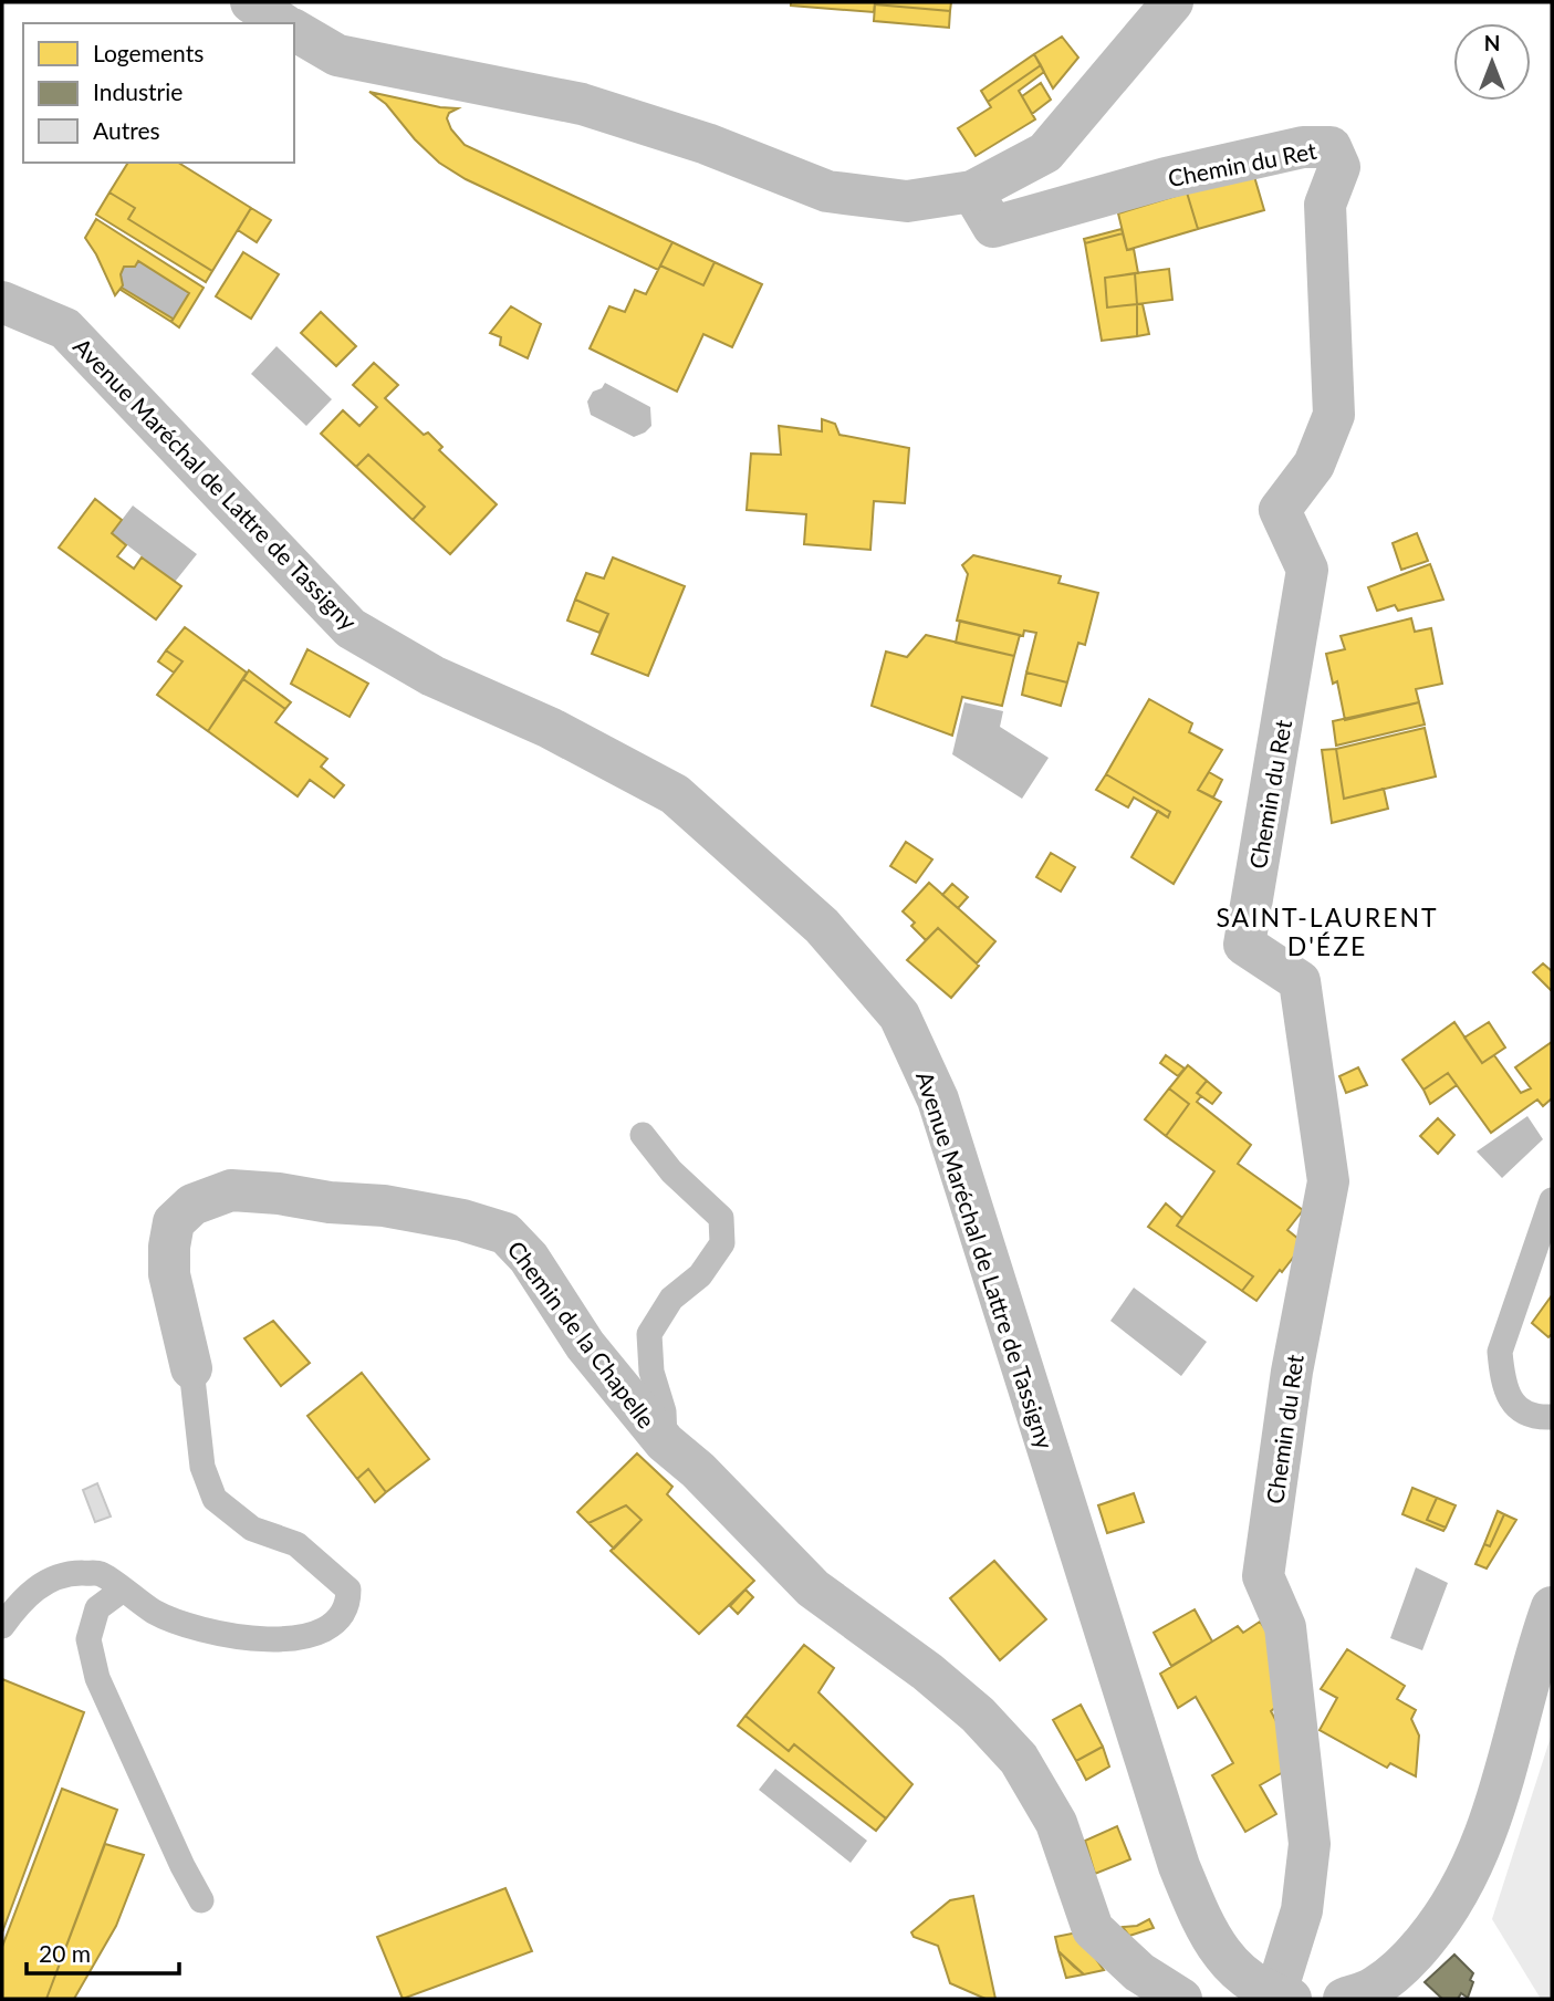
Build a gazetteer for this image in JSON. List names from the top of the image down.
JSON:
{
  "streets": {
    "street": ["Chemin du Ret", "Avenue Maréchal de Lattre de Tassigny", "Chemin de la Chapelle"]
  },
  "crossings": [
    ["Chemin du Ret", "Avenue Maréchal de Lattre de Tassigny"]
  ],
  "districts": ["SAINT-LAURENT D'ÉZE"],
  "legend": ["Logements", "Industrie", "Autres"],
  "scale_bar": "20 m",
  "north": "top"
}
